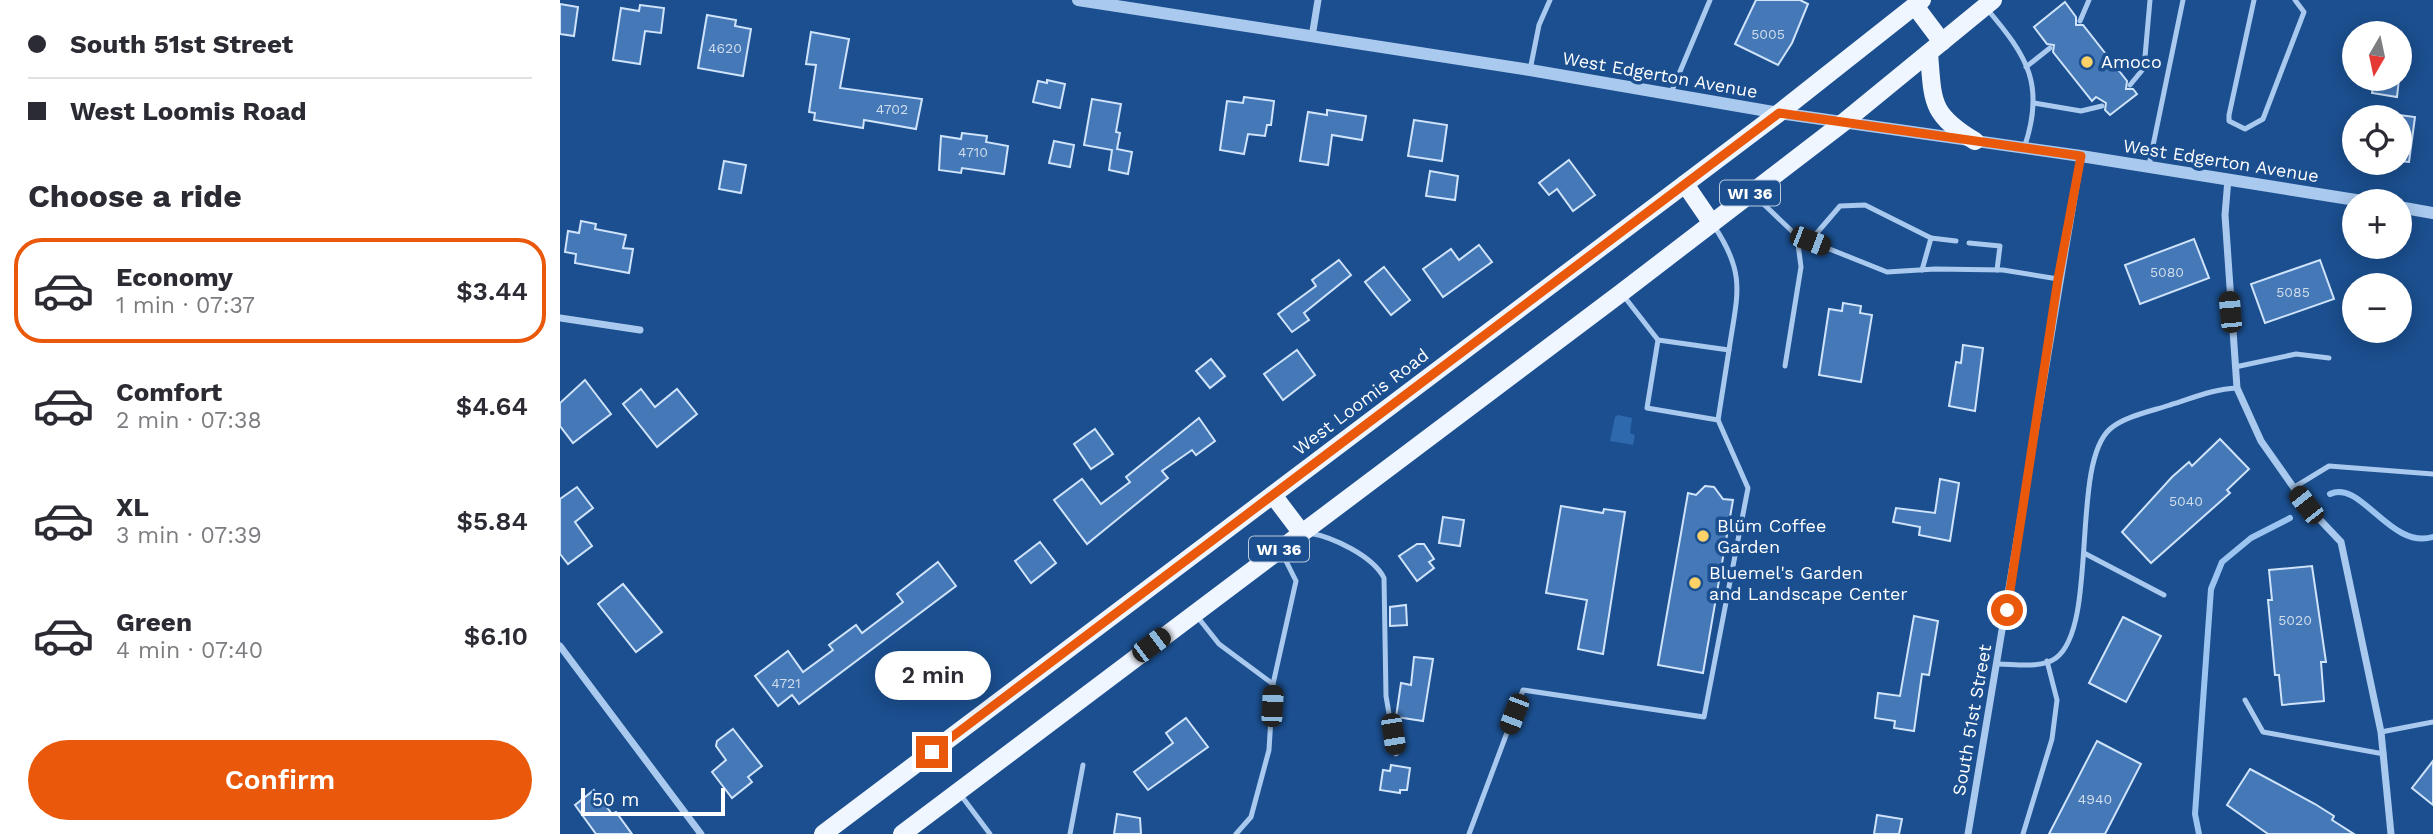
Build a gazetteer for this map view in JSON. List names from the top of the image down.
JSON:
{
  "streets": {
    "main road": ["WI 36", "West Loomis Road"],
    "street": ["West Edgerton Avenue", "South 51st Street"]
  },
  "crossings": [
    ["West Edgerton Avenue", "WI 36"],
    ["West Edgerton Avenue", "West Loomis Road"],
    ["West Edgerton Avenue", "South 51st Street"]
  ],
  "places": ["Amoco", "Blüm Coffee Garden", "Bluemel's Garden and Landscape Center"],
  "house_numbers": [
    "5005",
    "4620",
    "4702",
    "4710",
    "5080",
    "5085",
    "5040",
    "5020",
    "4721",
    "4940"
  ],
  "scale_bar": "50 m",
  "north": "bottom",
  "page": {
    "banner": ["South 51st Street", "West Loomis Road"],
    "map_buttons": ["+", "−"],
    "heading": "Choose a ride",
    "list": [
      {
        "name": "Economy",
        "note": "1 min · 07:37",
        "value": "$3.44"
      },
      {
        "name": "Comfort",
        "note": "2 min · 07:38",
        "value": "$4.64"
      },
      {
        "name": "XL",
        "note": "3 min · 07:39",
        "value": "$5.84"
      },
      {
        "name": "Green",
        "note": "4 min · 07:40",
        "value": "$6.10"
      }
    ],
    "bubble": "2 min",
    "buttons": "Confirm",
    "scale": "50 m"
  }
}
